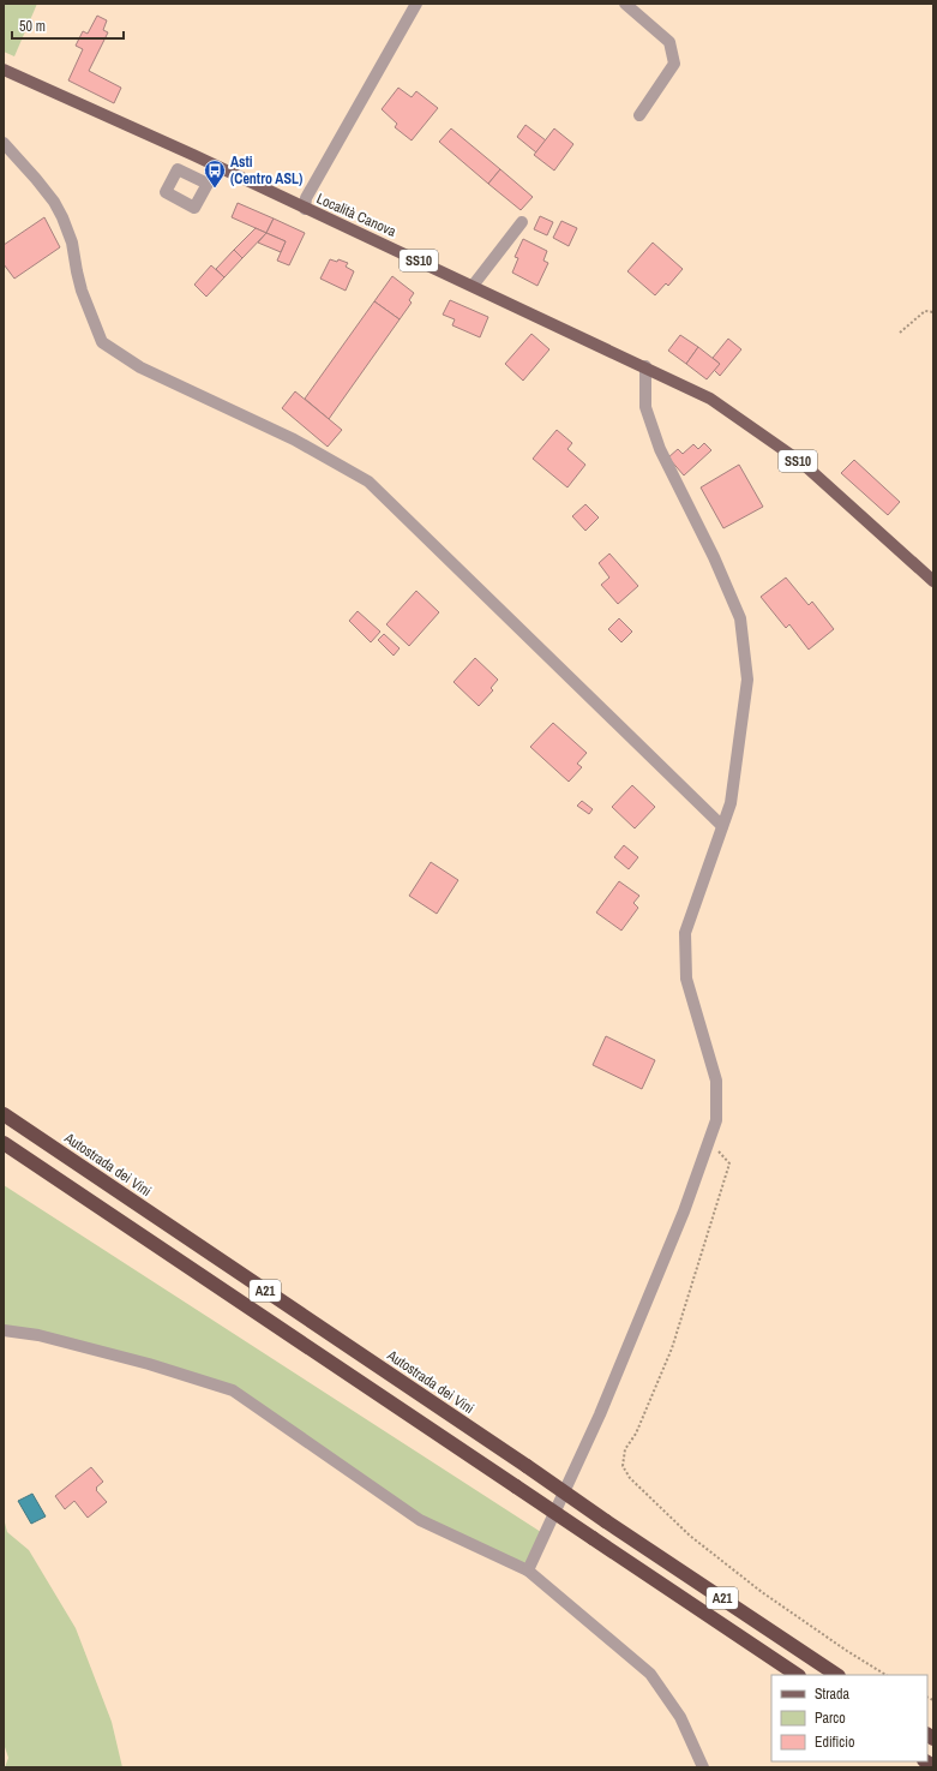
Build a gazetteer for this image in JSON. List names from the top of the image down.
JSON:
{
  "streets": {
    "highway": ["Autostrada dei Vini", "A21"],
    "main road": ["Località Canova", "SS10"]
  },
  "crossings": [
    ["Località Canova", "SS10"]
  ],
  "places": {
    "bus stop": ["Asti (Centro ASL)"]
  },
  "legend": ["Strada", "Parco", "Edificio"],
  "scale_bar": "50 m"
}
